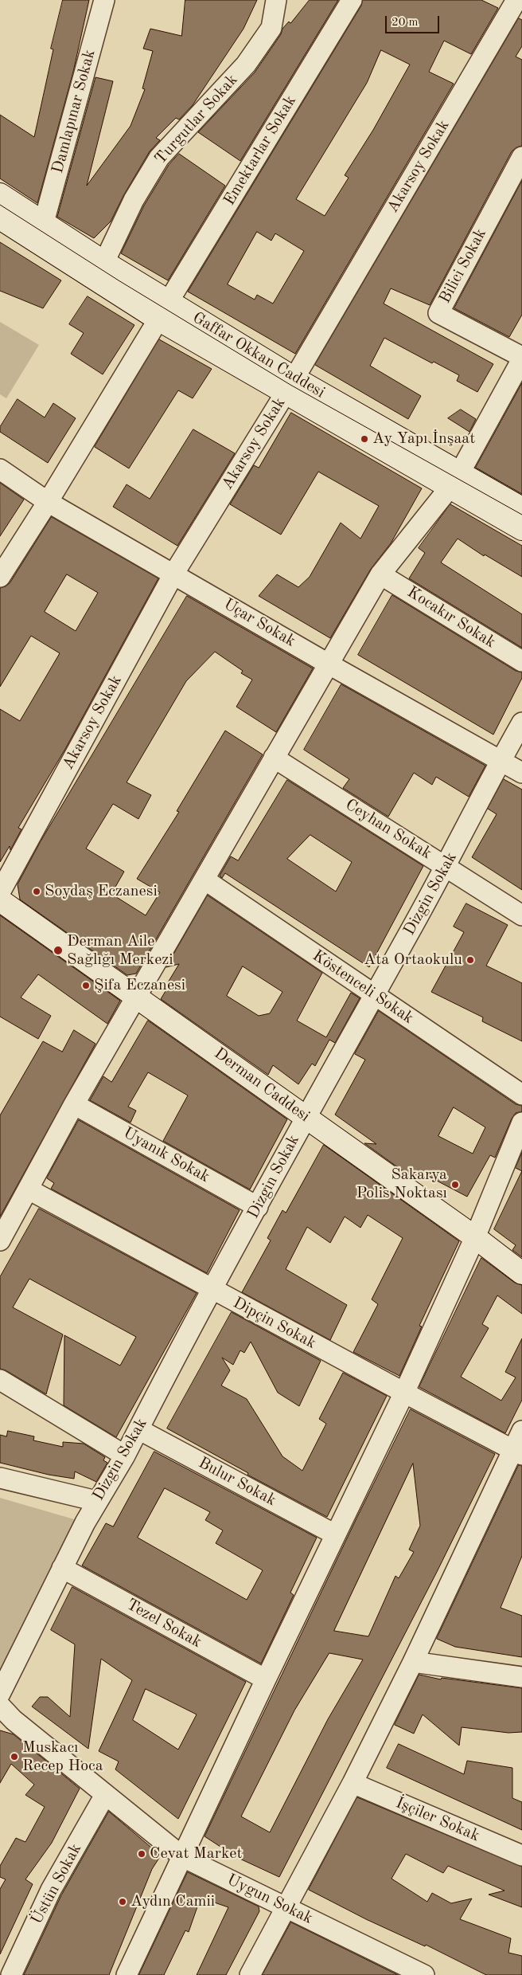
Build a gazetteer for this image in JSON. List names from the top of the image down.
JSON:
{
  "streets": {
    "main road": ["Gaffar Okkan Caddesi", "Derman Caddesi"],
    "street": [
      "Damlapınar Sokak",
      "Turgutlar Sokak",
      "Emektarlar Sokak",
      "Akarsoy Sokak",
      "Bilici Sokak",
      "Kocakır Sokak",
      "Uçar Sokak",
      "Ceyhan Sokak",
      "Dizgin Sokak",
      "Köstenceli Sokak",
      "Uyanık Sokak",
      "Dipçin Sokak",
      "Bulur Sokak",
      "Tezel Sokak",
      "İşçiler Sokak",
      "Üstün Sokak",
      "Uygun Sokak"
    ]
  },
  "crossings": [
    ["Damlapınar Sokak", "Gaffar Okkan Caddesi"],
    ["Turgutlar Sokak", "Gaffar Okkan Caddesi"],
    ["Emektarlar Sokak", "Gaffar Okkan Caddesi"],
    ["Emektarlar Sokak", "Uçar Sokak"],
    ["Akarsoy Sokak", "Gaffar Okkan Caddesi"],
    ["Akarsoy Sokak", "Uçar Sokak"],
    ["Uçar Sokak", "Dizgin Sokak"],
    ["Ceyhan Sokak", "Dizgin Sokak"],
    ["Dizgin Sokak", "Köstenceli Sokak"],
    ["Dizgin Sokak", "Derman Caddesi"],
    ["Dizgin Sokak", "Uyanık Sokak"],
    ["Dizgin Sokak", "Dipçin Sokak"],
    ["Dizgin Sokak", "Bulur Sokak"],
    ["Dizgin Sokak", "Tezel Sokak"],
    ["Üstün Sokak", "Uygun Sokak"]
  ],
  "places": [
    "Ay Yapı İnşaat",
    "Soydaş Eczanesi",
    "Derman Aile Sağlığı Merkezi",
    "Ata Ortaokulu",
    "Şifa Eczanesi",
    "Sakarya Polis Noktası",
    "Muskacı Recep Hoca",
    "Cevat Market",
    "Aydın Camii"
  ],
  "scale_bar": "20 m"
}
